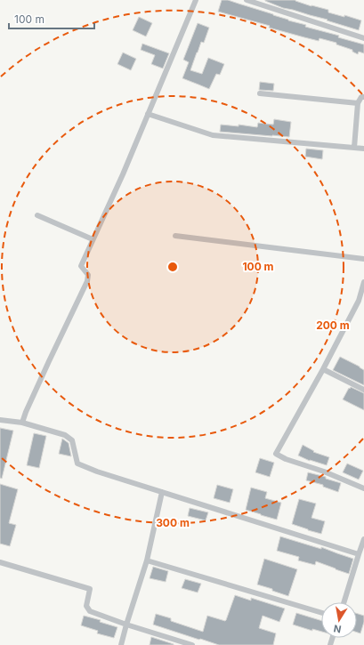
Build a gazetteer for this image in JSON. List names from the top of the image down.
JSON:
{
  "scale_bar": "100 m",
  "north": "bottom",
  "rings": ["100 m", "200 m", "300 m"]
}
